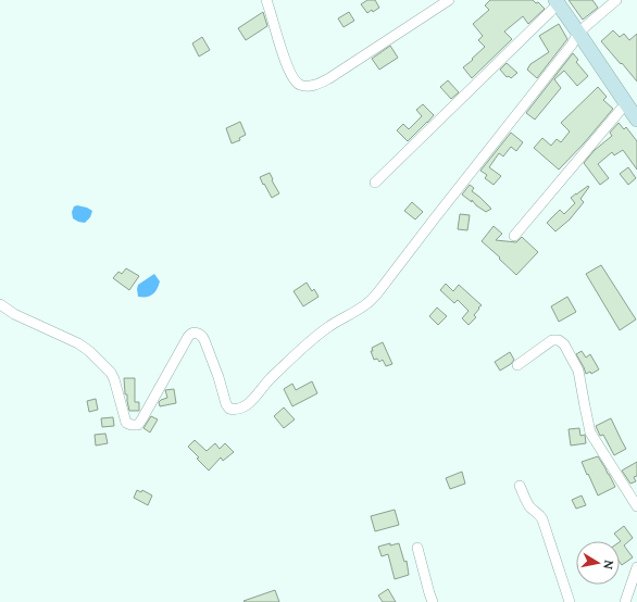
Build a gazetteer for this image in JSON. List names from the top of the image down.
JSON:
{
  "north": "right"
}
